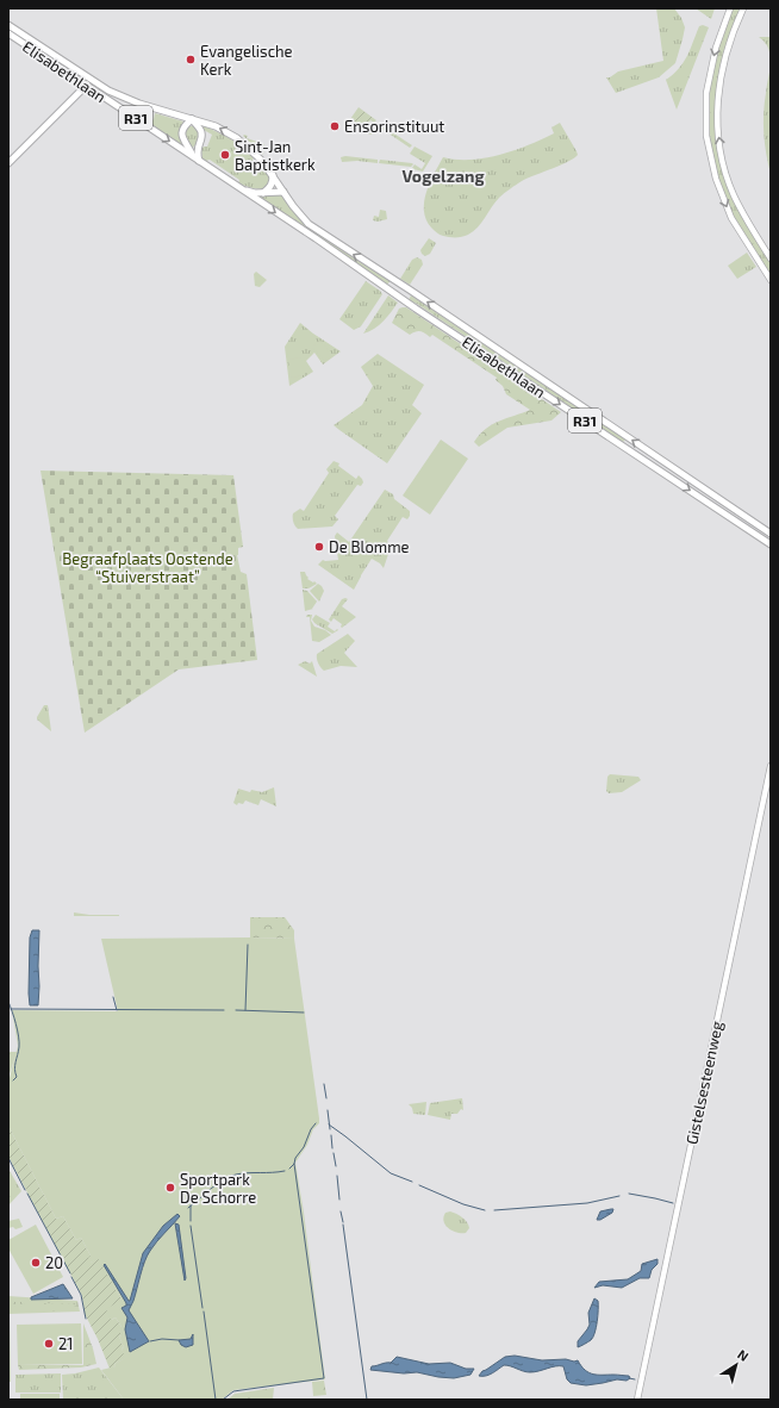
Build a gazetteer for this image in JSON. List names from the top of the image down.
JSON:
{
  "streets": {
    "main road": ["Elisabethlaan", "R31", "Gistelsesteenweg"]
  },
  "districts": ["Vogelzang"],
  "parks": ["Begraafplaats Oostende “Stuiverstraat”"],
  "places": [
    "Evangelische Kerk",
    "Ensorinstituut",
    "Sint-Jan Baptistkerk",
    "De Blomme",
    "Sportpark De Schorre",
    "20",
    "21"
  ],
  "north": "top right"
}
